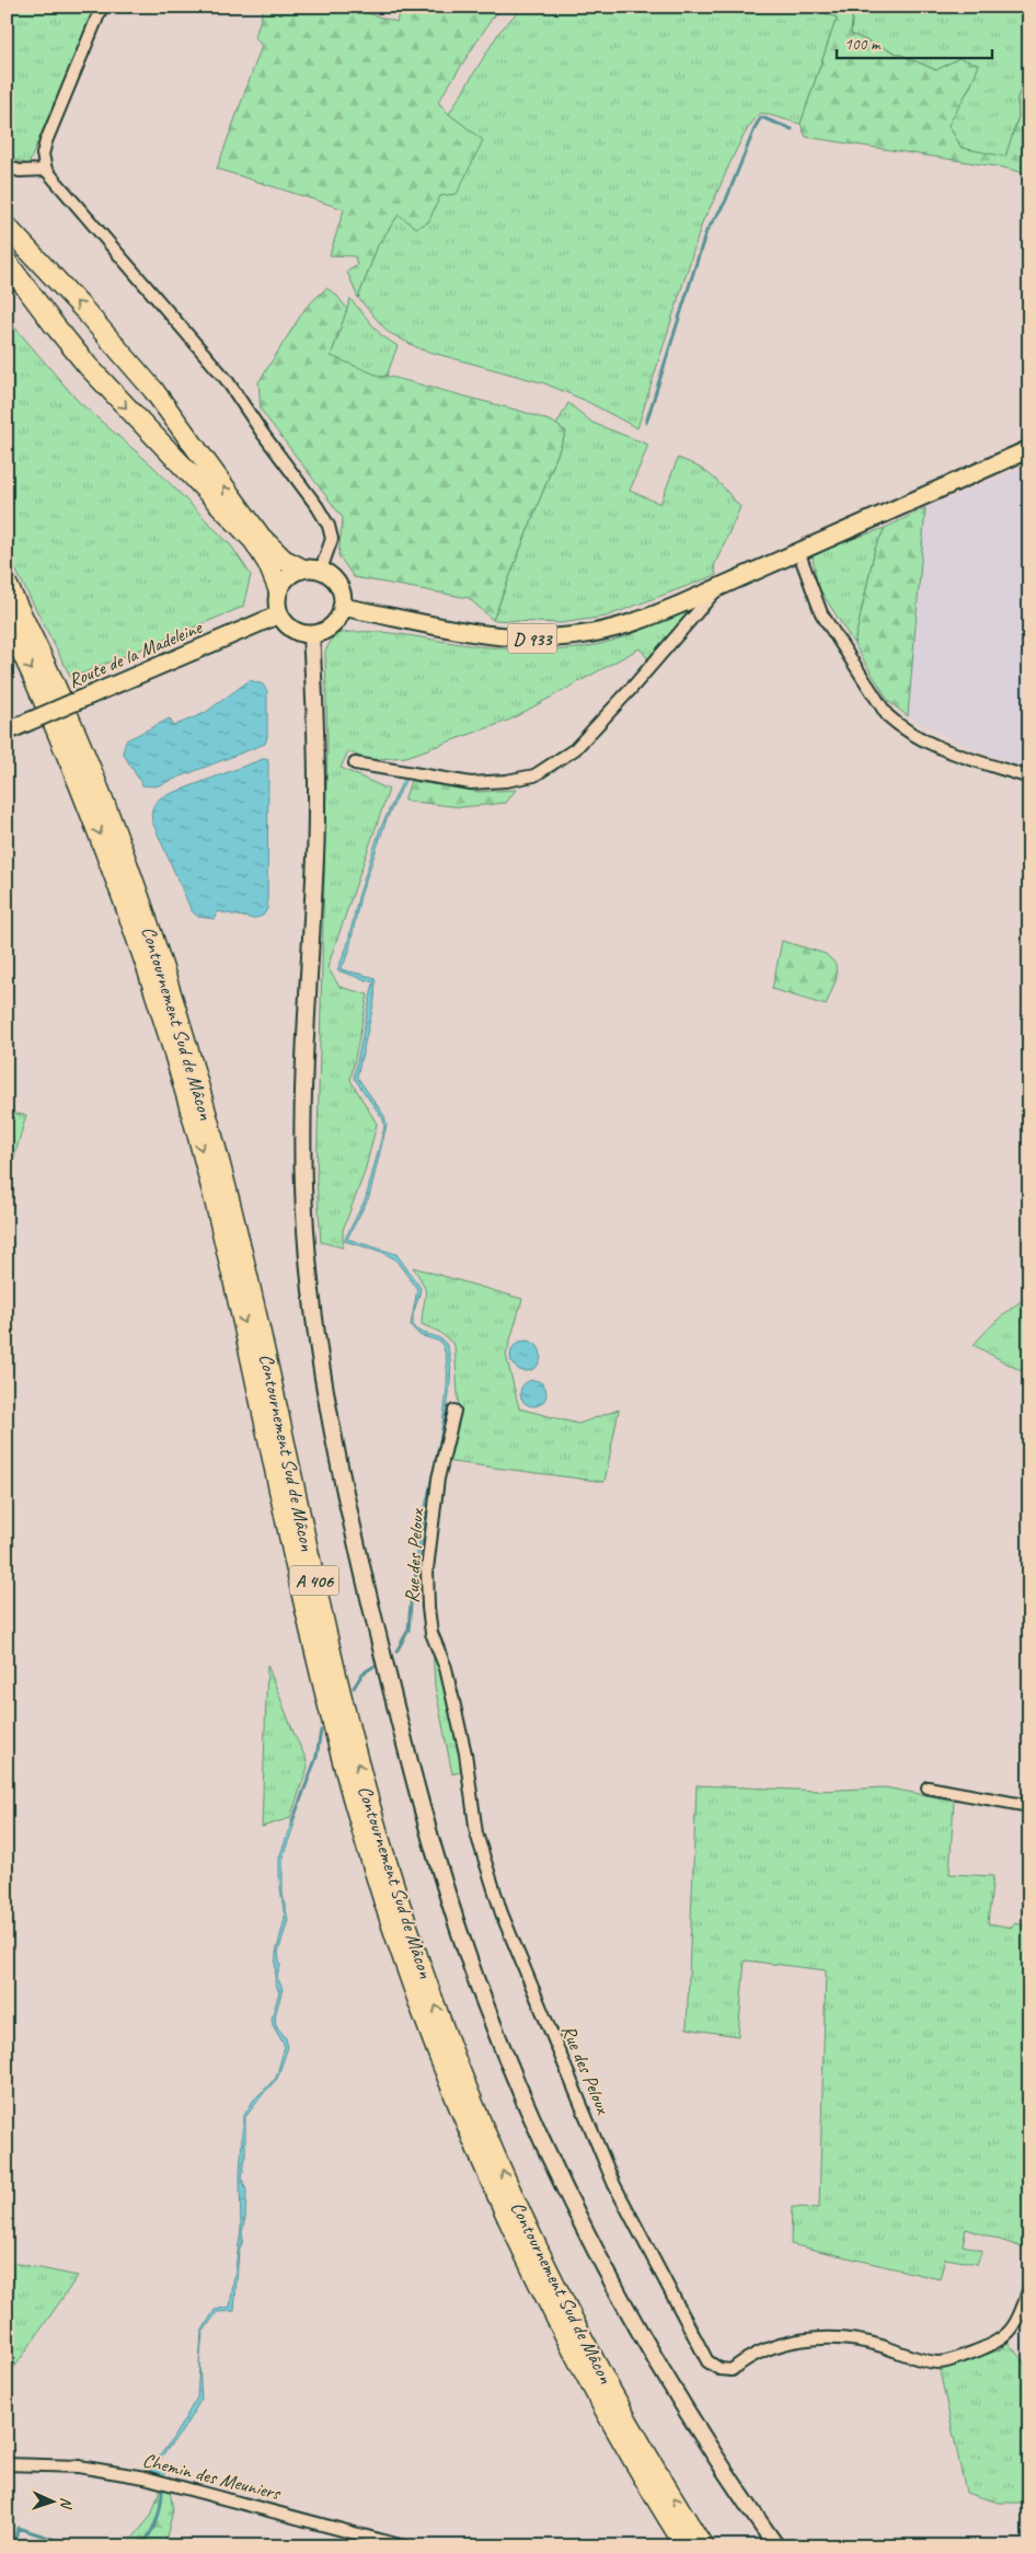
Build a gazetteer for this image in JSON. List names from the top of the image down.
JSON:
{
  "streets": {
    "highway": ["Contournement Sud de Mâcon", "A 406"],
    "main road": ["D 933", "Route de la Madeleine"],
    "street": ["Rue des Peloux", "Chemin des Meuniers"]
  },
  "crossings": [
    ["D 933", "Route de la Madeleine"]
  ],
  "scale_bar": "100 m",
  "north": "right"
}
